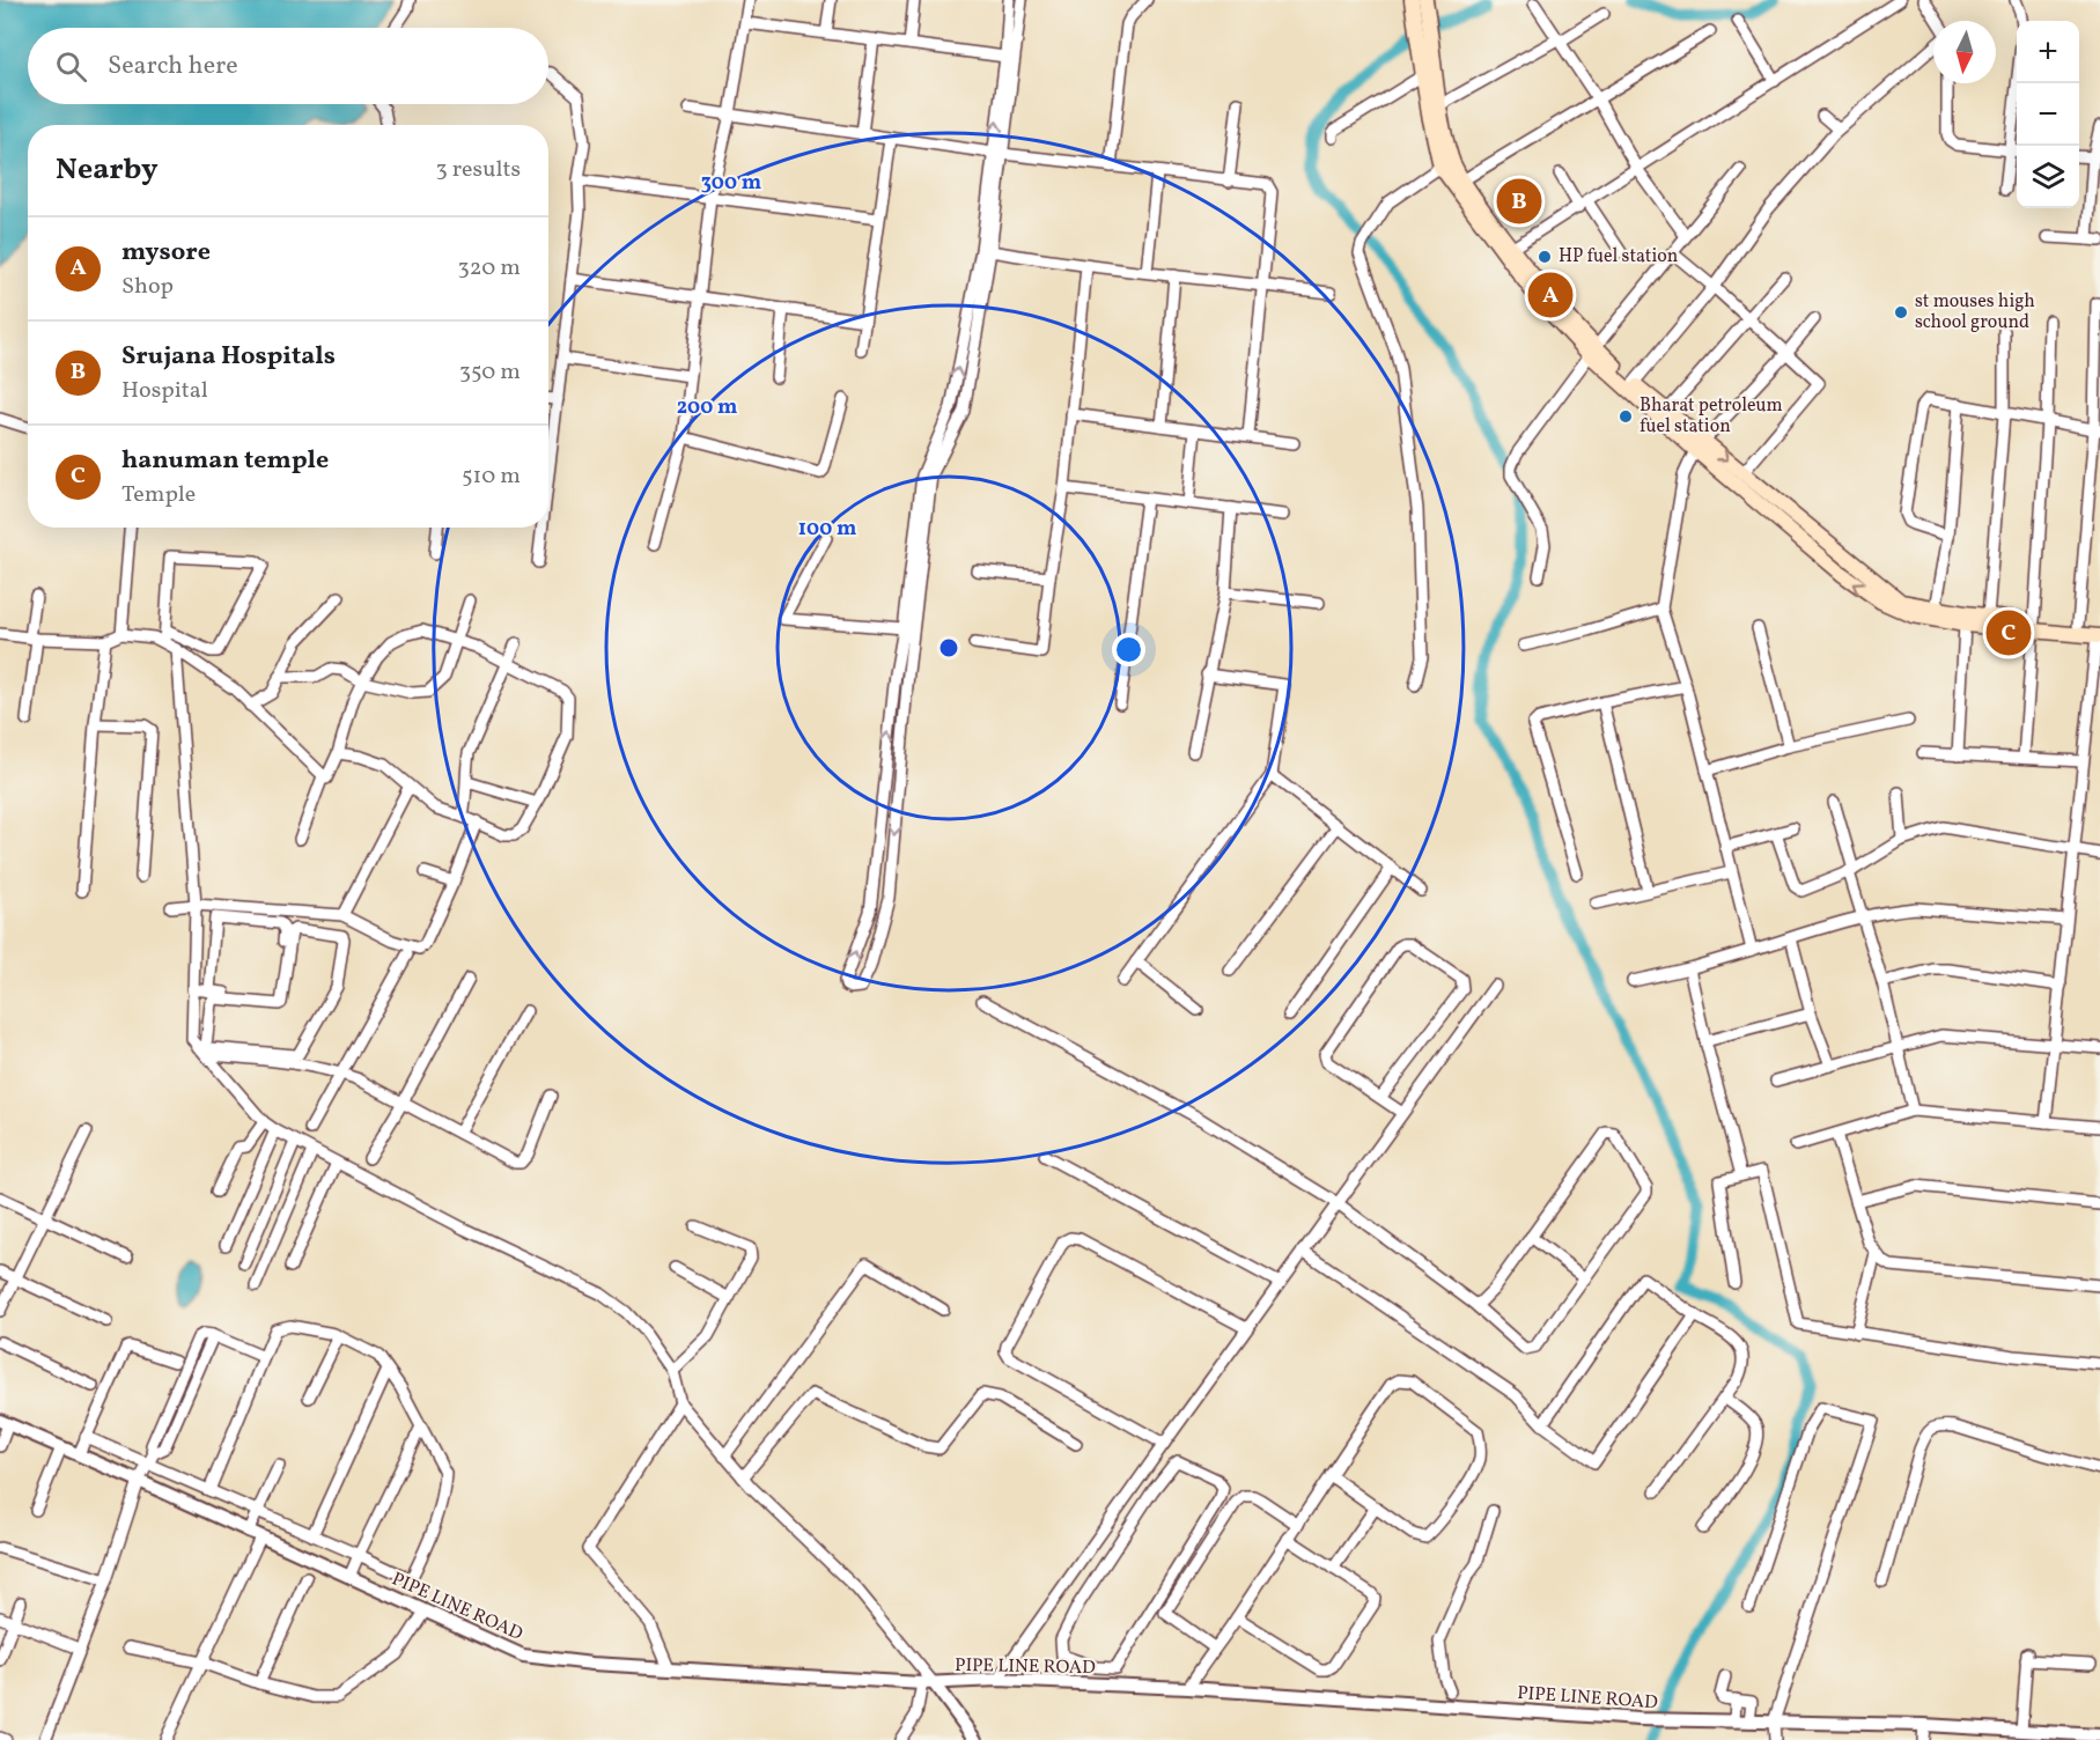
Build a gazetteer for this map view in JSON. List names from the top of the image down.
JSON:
{
  "streets": {
    "street": ["PIPE LINE ROAD"]
  },
  "places": ["HP fuel station", "st mouses high school ground", "Bharat petroleum fuel station"],
  "north": "bottom",
  "page": {
    "map_buttons": ["+", "−"],
    "search": "Search here",
    "heading": ["Nearby", "3 results"],
    "pins": ["B", "A", "C"],
    "list": [
      {
        "mark": "A",
        "name": "mysore",
        "note": "Shop",
        "value": "320 m"
      },
      {
        "mark": "B",
        "name": "Srujana Hospitals",
        "note": "Hospital",
        "value": "350 m"
      },
      {
        "mark": "C",
        "name": "hanuman temple",
        "note": "Temple",
        "value": "510 m"
      }
    ]
  },
  "rings": ["300 m", "200 m", "100 m"]
}
